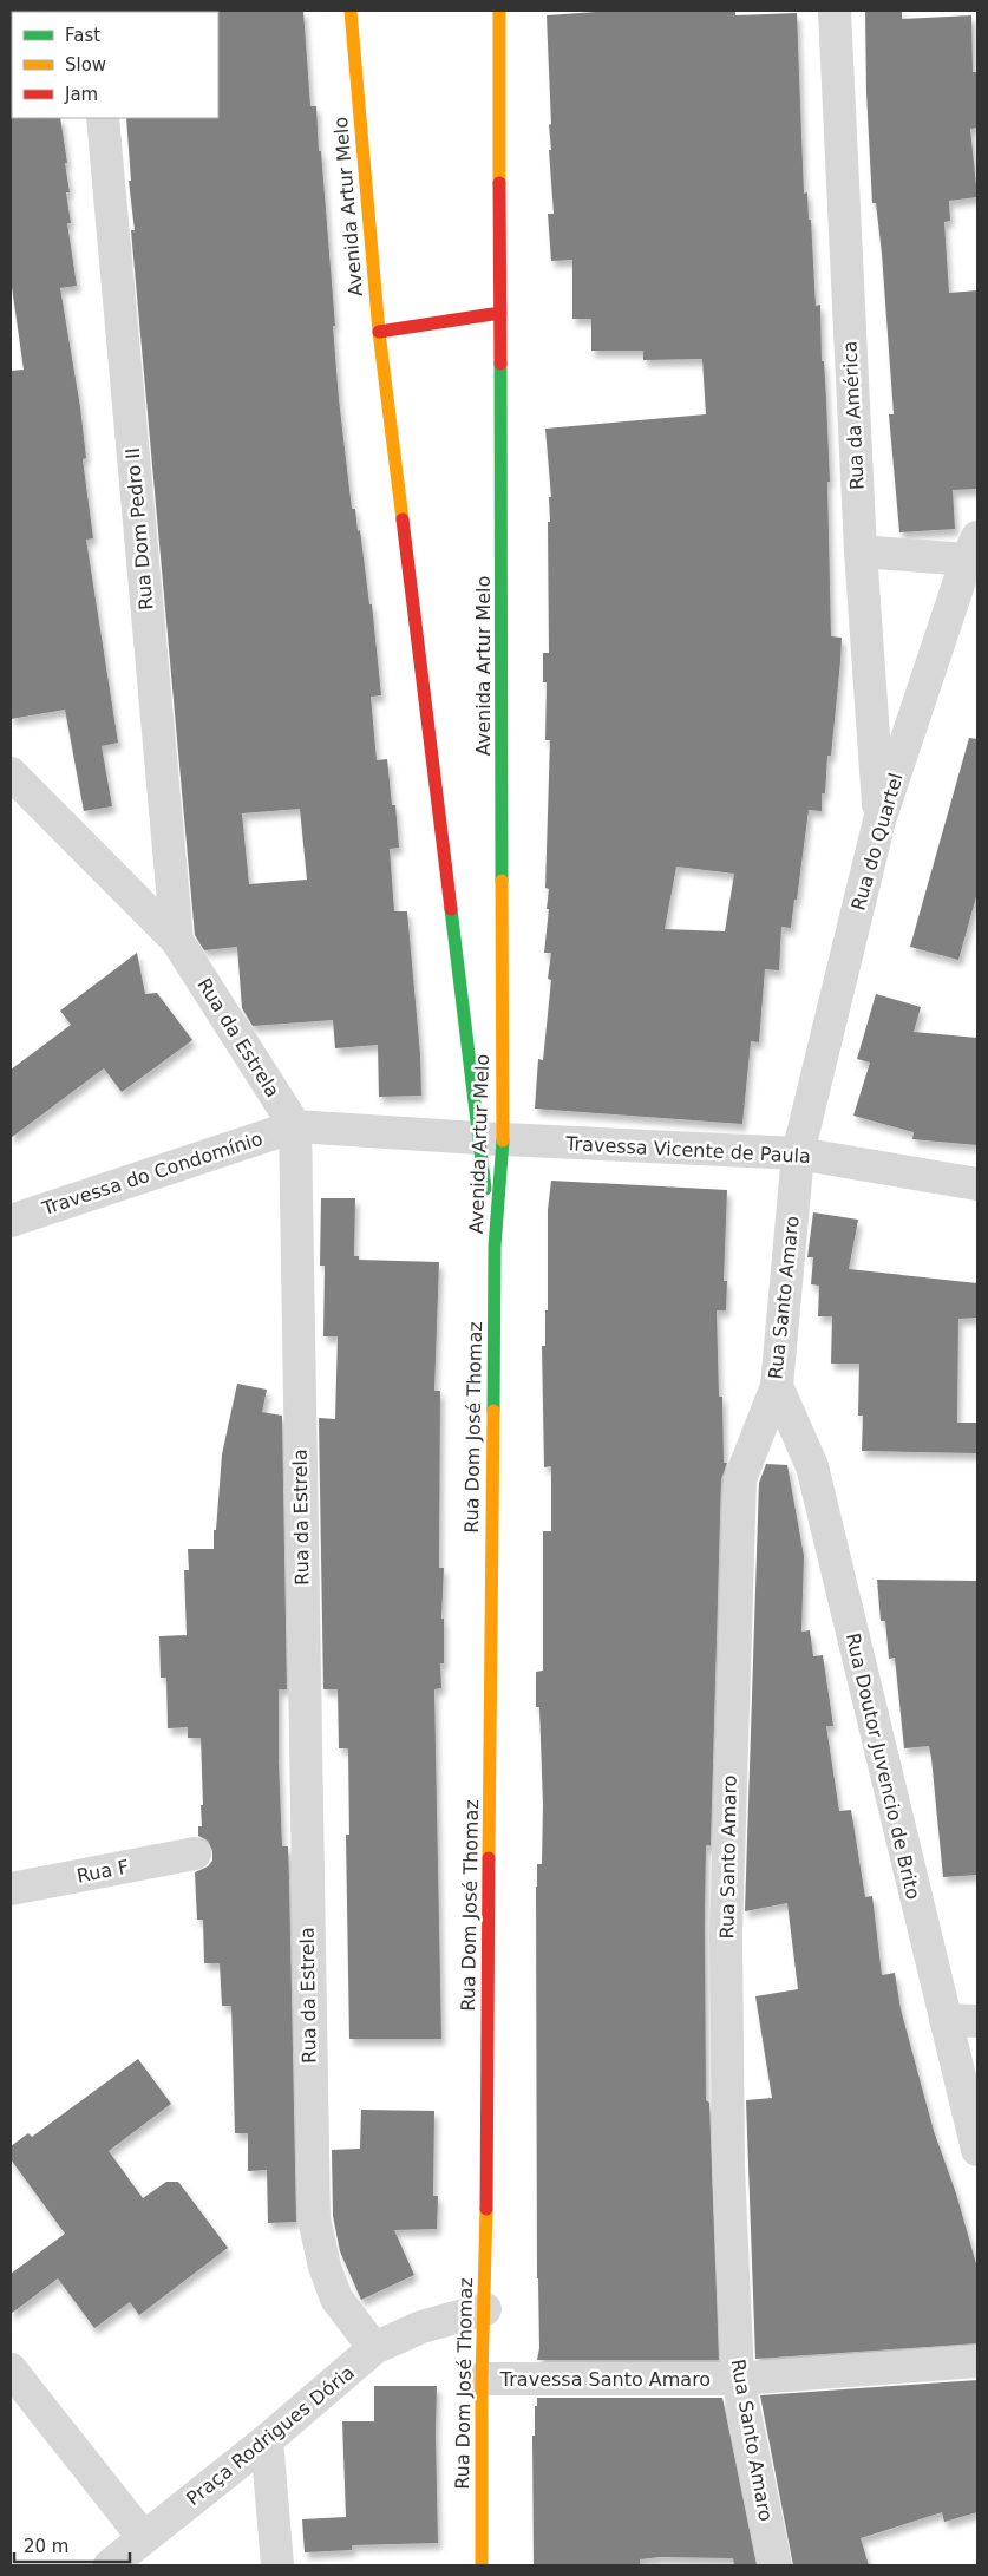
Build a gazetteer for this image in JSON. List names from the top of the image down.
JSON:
{
  "streets": {
    "main road": ["Avenida Artur Melo", "Rua Dom José Thomaz"],
    "street": [
      "Rua da América",
      "Rua Dom Pedro II",
      "Rua do Quartel",
      "Rua da Estrela",
      "Travessa Vicente de Paula",
      "Travessa do Condomínio",
      "Rua Santo Amaro",
      "Rua Doutor Juvencio de Brito",
      "Rua F",
      "Travessa Santo Amaro",
      "Praça Rodrigues Dória"
    ]
  },
  "crossings": [
    ["Avenida Artur Melo", "Travessa Vicente de Paula"],
    ["Avenida Artur Melo", "Rua Dom José Thomaz"],
    ["Rua da América", "Rua do Quartel"],
    ["Rua Dom Pedro II", "Rua da Estrela"],
    ["Rua do Quartel", "Travessa Vicente de Paula"],
    ["Rua do Quartel", "Rua Santo Amaro"],
    ["Rua da Estrela", "Travessa Vicente de Paula"],
    ["Rua da Estrela", "Travessa do Condomínio"],
    ["Rua da Estrela", "Praça Rodrigues Dória"],
    ["Travessa Vicente de Paula", "Travessa do Condomínio"],
    ["Travessa Vicente de Paula", "Rua Santo Amaro"],
    ["Rua Santo Amaro", "Rua Doutor Juvencio de Brito"],
    ["Rua Santo Amaro", "Travessa Santo Amaro"],
    ["Rua Dom José Thomaz", "Travessa Santo Amaro"],
    ["Rua Dom José Thomaz", "Praça Rodrigues Dória"]
  ],
  "legend": ["Fast", "Slow", "Jam"],
  "scale_bar": "20 m"
}
